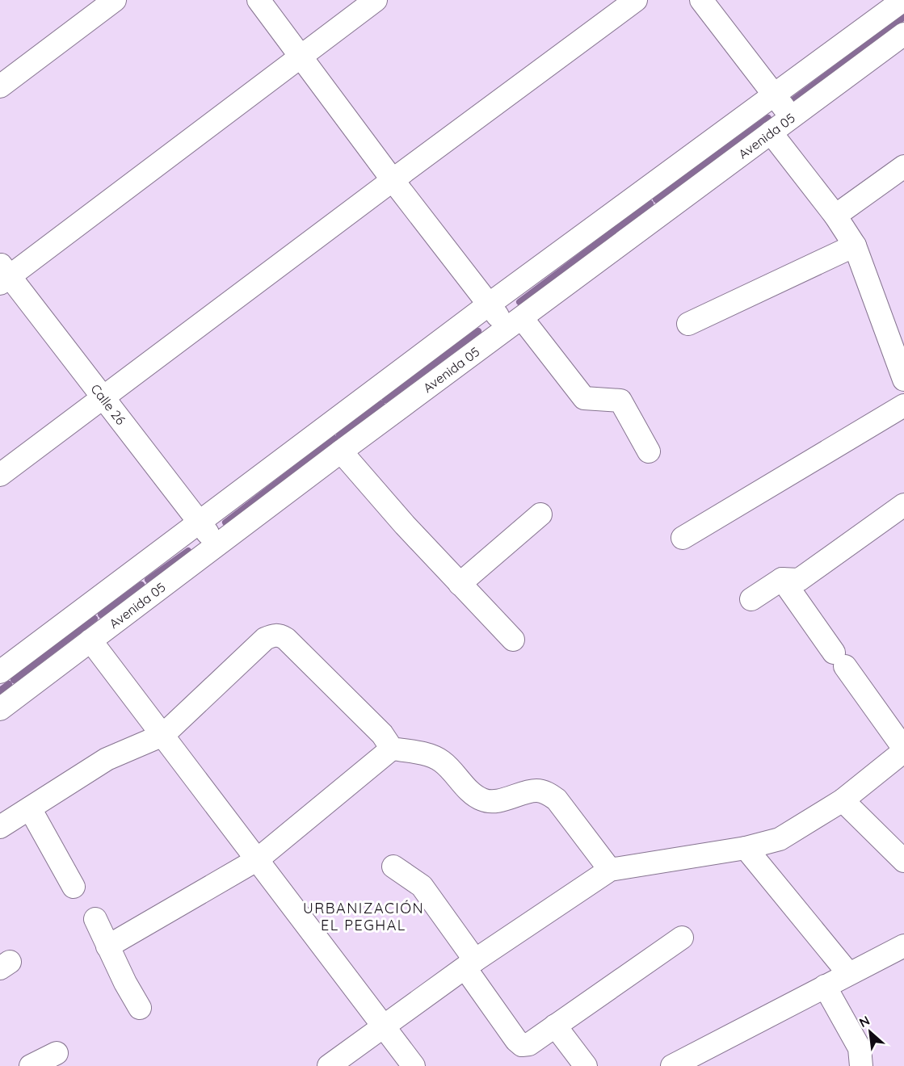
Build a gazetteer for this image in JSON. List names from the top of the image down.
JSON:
{
  "streets": {
    "street": ["Avenida 05", "Calle 26"]
  },
  "crossings": [
    ["Avenida 05", "Calle 26"]
  ],
  "districts": ["URBANIZACIÓN EL PEGHAL"],
  "north": "top left"
}
